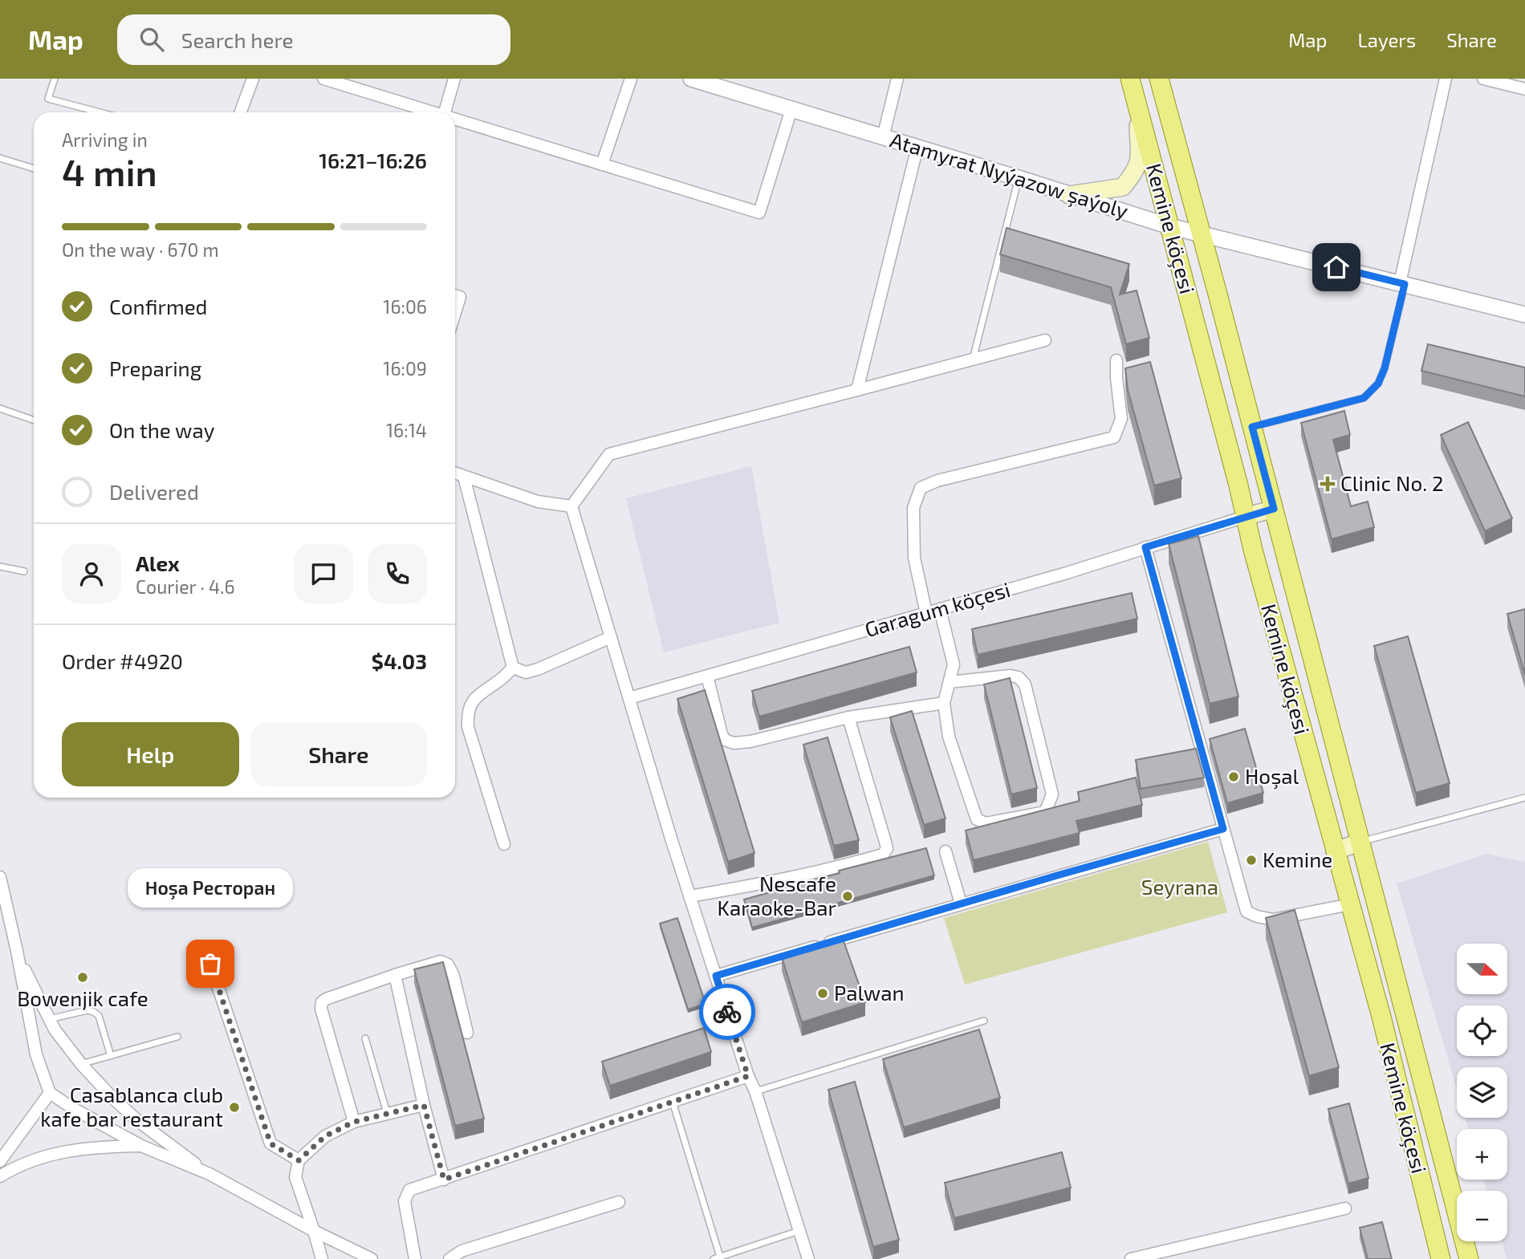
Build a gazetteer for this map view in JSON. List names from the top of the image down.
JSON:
{
  "streets": {
    "main road": ["Kemine köçesi"],
    "street": ["Atamyrat Nyýazow şaýoly", "Garagum köçesi"]
  },
  "crossings": [
    ["Atamyrat Nyýazow şaýoly", "Kemine köçesi"],
    ["Kemine köçesi", "Garagum köçesi"]
  ],
  "parks": ["Seyrana"],
  "places": {
    "health": ["Clinic No. 2"],
    "other": [
      "Hoşal",
      "Kemine",
      "Nescafe Karaoke-Bar",
      "Hoşa Ресторан",
      "Bowenjik cafe",
      "Palwan",
      "Casablanca club kafe bar restaurant"
    ]
  },
  "north": "right",
  "page": {
    "header": "Map",
    "search": "Search here",
    "nav": ["Map", "Layers", "Share"],
    "heading": ["4 min", "Arriving in", "16:21–16:26"],
    "panel": [
      "Alex",
      "Courier · 4.6",
      "Order #4920",
      "$4.03"
    ],
    "bar": "On the way · 670 m",
    "list": [
      ["Confirmed", "16:06"],
      ["Preparing", "16:09"],
      ["On the way", "16:14"],
      "Delivered"
    ],
    "buttons": ["Help", "Share"],
    "bubble": "Hoşa Ресторан",
    "map_buttons": ["+", "−"]
  }
}
